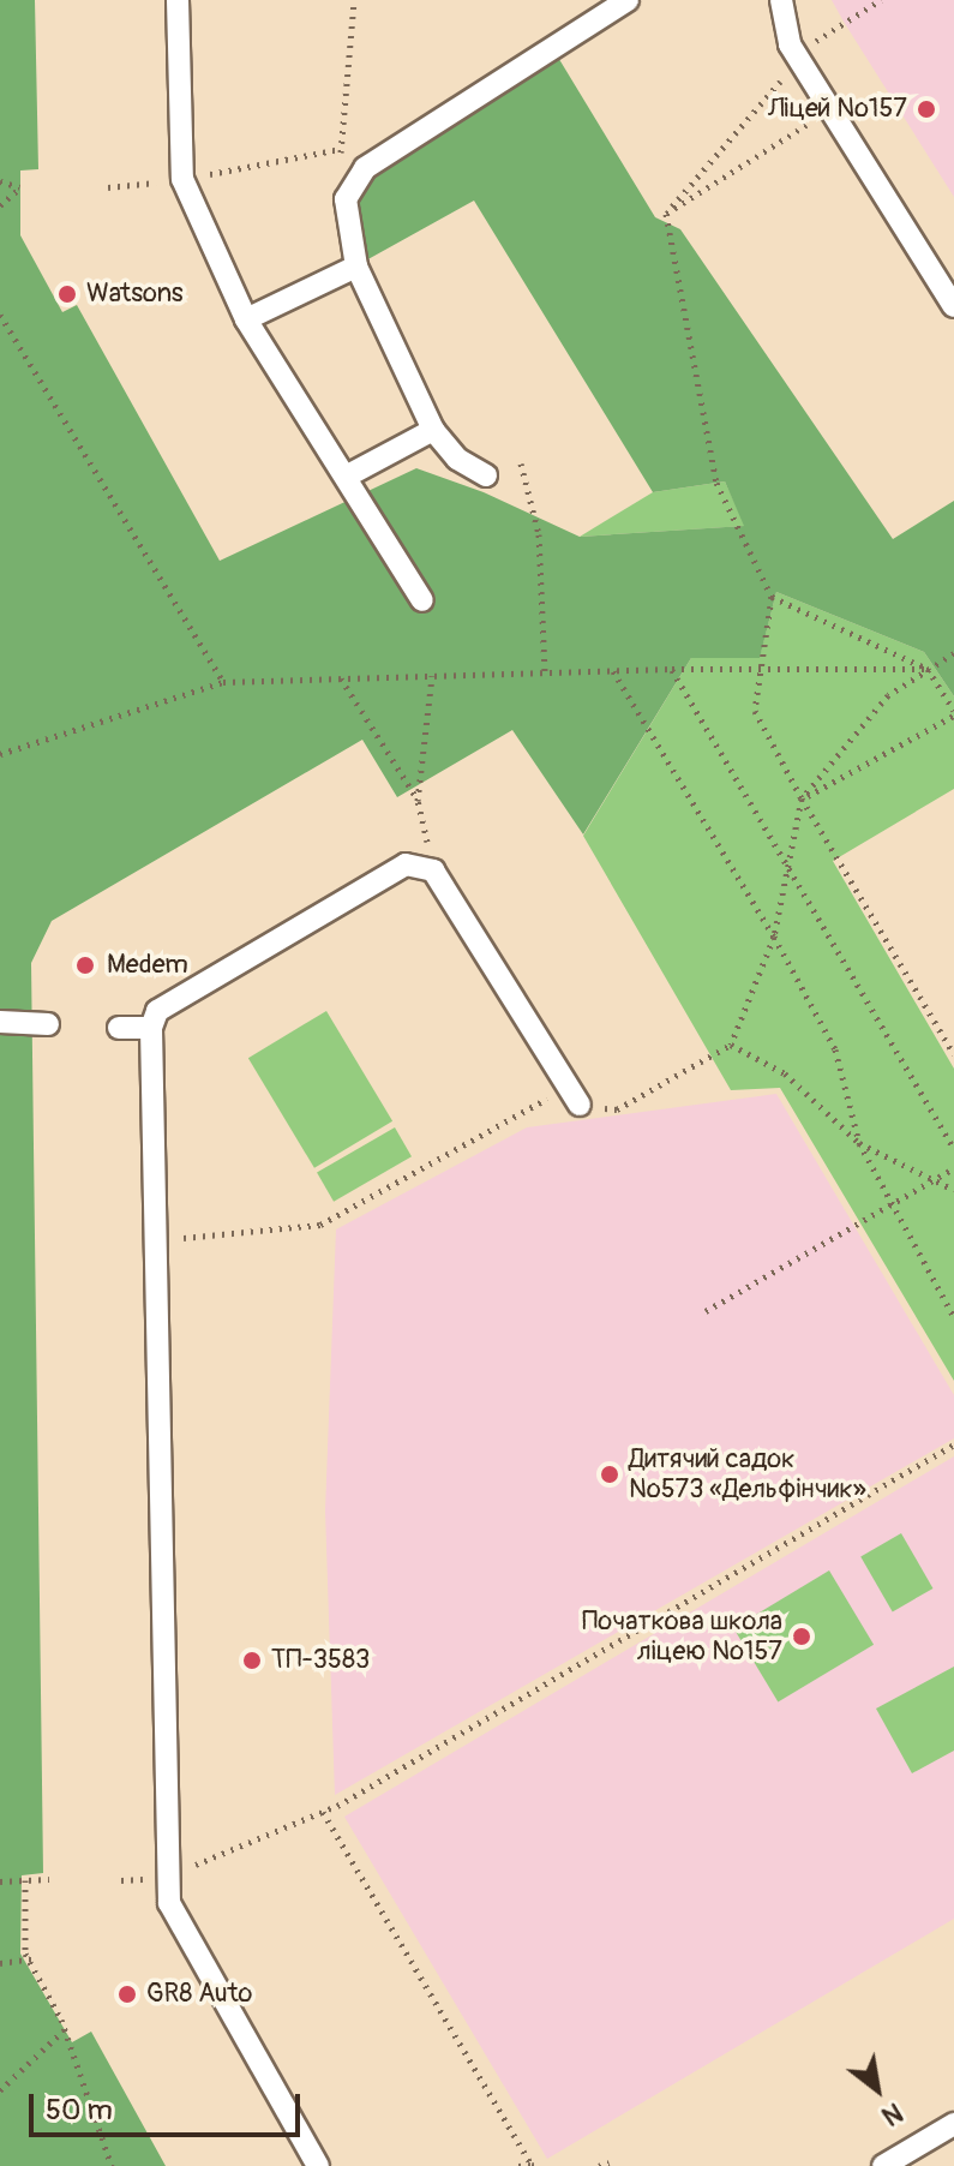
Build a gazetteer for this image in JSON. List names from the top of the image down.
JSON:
{
  "places": [
    "Ліцей №157",
    "Watsons",
    "Medem",
    "Дитячий садок №573 «Дельфінчик»",
    "Початкова школа ліцею №157",
    "ТП-3583",
    "GR8 Auto"
  ],
  "scale_bar": "50 m",
  "north": "bottom right"
}
